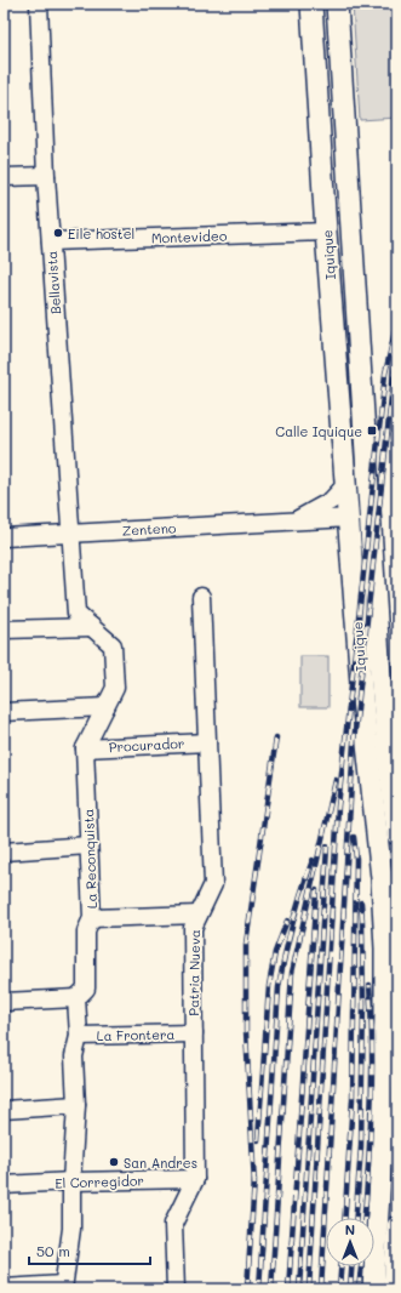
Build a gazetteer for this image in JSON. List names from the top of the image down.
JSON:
{
  "streets": {
    "main road": ["Iquique"],
    "street": [
      "Montevideo",
      "Bellavista",
      "Zenteno",
      "Procurador",
      "La Reconquista",
      "Patria Nueva",
      "La Frontera",
      "El Corregidor"
    ]
  },
  "crossings": [
    ["Montevideo", "Iquique"],
    ["Montevideo", "Bellavista"],
    ["Iquique", "Zenteno"],
    ["Bellavista", "Zenteno"],
    ["Bellavista", "La Reconquista"],
    ["Zenteno", "La Reconquista"],
    ["Procurador", "La Reconquista"],
    ["Procurador", "Patria Nueva"],
    ["La Reconquista", "La Frontera"],
    ["La Reconquista", "El Corregidor"],
    ["Patria Nueva", "La Frontera"],
    ["Patria Nueva", "El Corregidor"]
  ],
  "places": {
    "other": ["Eile hostel", "San Andres"],
    "transit": ["Calle Iquique"]
  },
  "scale_bar": "50 m",
  "north": "top"
}
